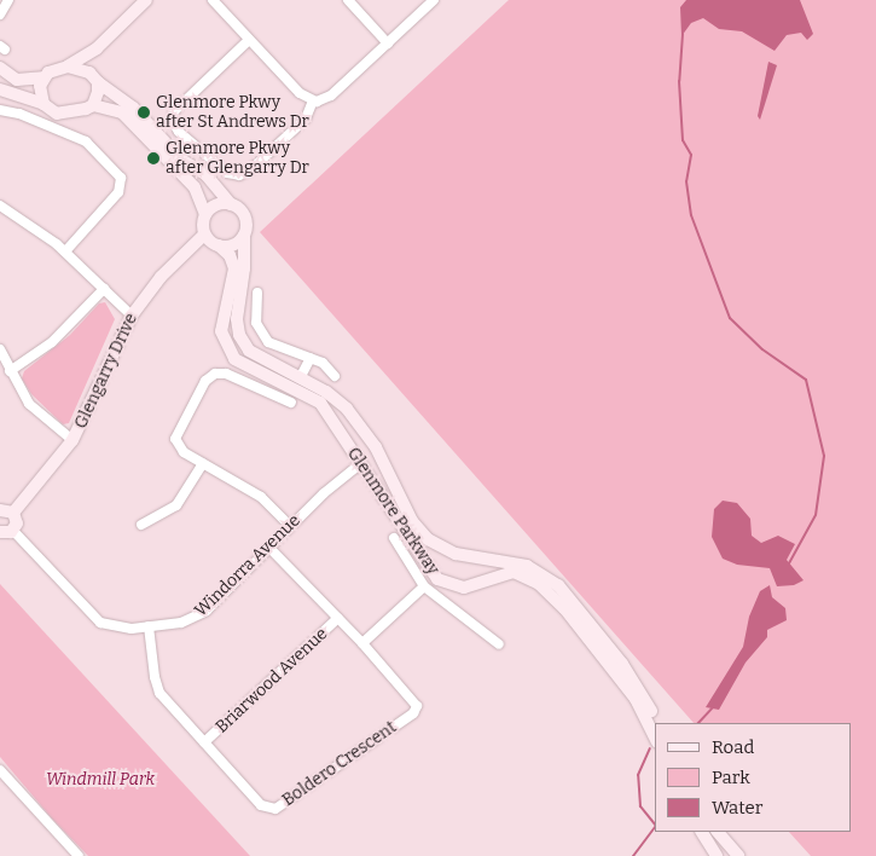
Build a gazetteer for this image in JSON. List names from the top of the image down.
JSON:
{
  "streets": {
    "main road": ["Glengarry Drive", "Glenmore Parkway"],
    "street": ["Windorra Avenue", "Briarwood Avenue", "Boldero Crescent"]
  },
  "crossings": [
    ["Glengarry Drive", "Glenmore Parkway"],
    ["Glenmore Parkway", "Windorra Avenue"],
    ["Windorra Avenue", "Boldero Crescent"],
    ["Briarwood Avenue", "Boldero Crescent"]
  ],
  "parks": ["Windmill Park"],
  "places": ["Glenmore Pkwy after St Andrews Dr", "Glenmore Pkwy after Glengarry Dr"],
  "legend": ["Road", "Park", "Water"]
}
